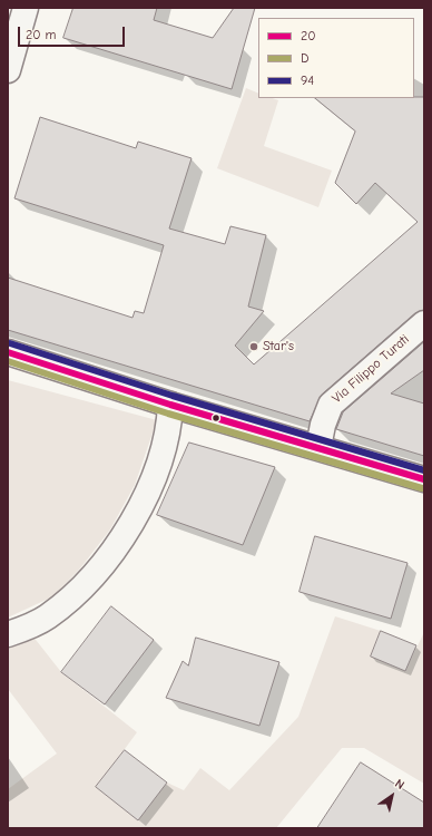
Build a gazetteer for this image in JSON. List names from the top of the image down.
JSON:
{
  "streets": {
    "street": ["Via Filippo Turati"]
  },
  "places": ["Star's"],
  "lines": ["transit line 94", "transit line 20", "transit line D"],
  "legend": ["20", "D", "94"],
  "scale_bar": "20 m",
  "north": "top right"
}
